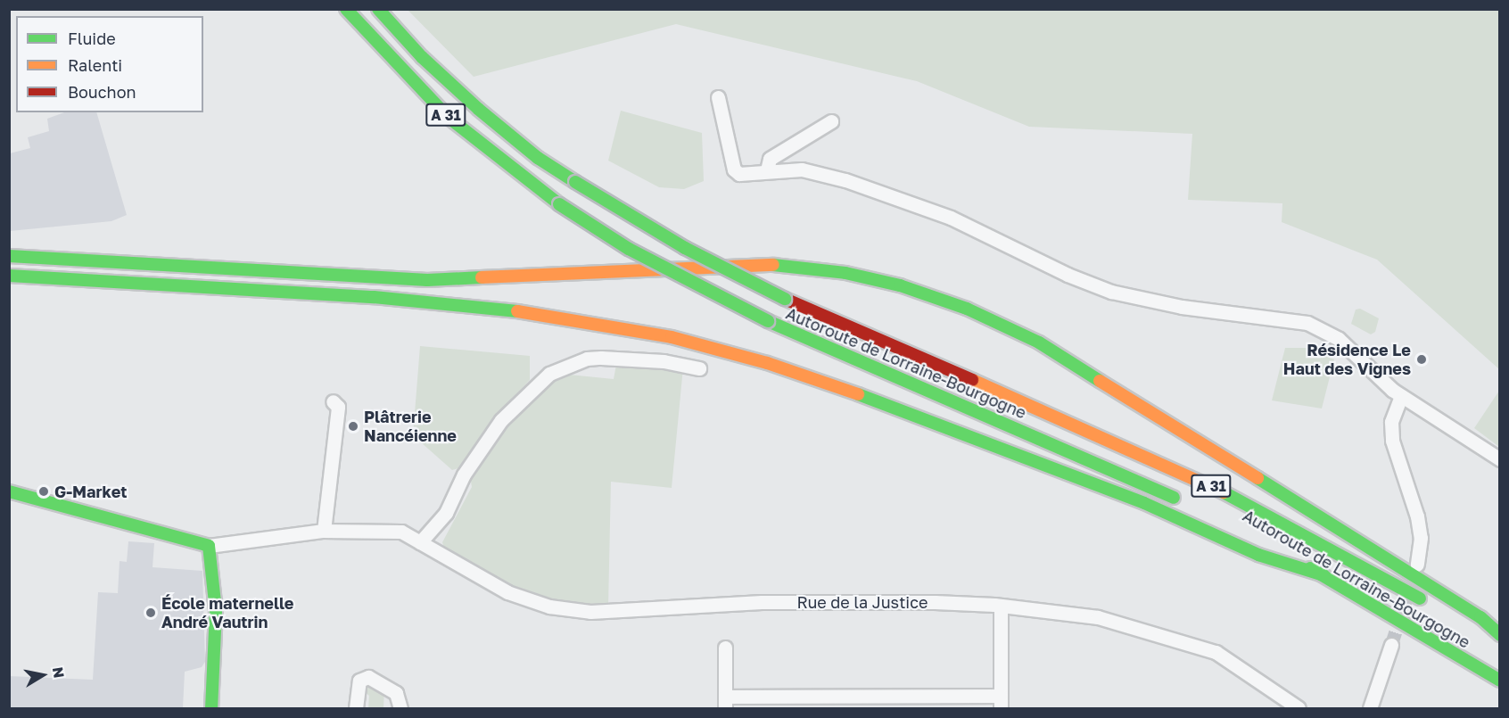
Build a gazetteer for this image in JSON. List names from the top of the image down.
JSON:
{
  "streets": {
    "main road": ["A 31", "Autoroute de Lorraine-Bourgogne"],
    "street": ["Rue de la Justice"]
  },
  "places": [
    "Résidence Le Haut des Vignes",
    "Plâtrerie Nancéienne",
    "G-Market",
    "École maternelle André Vautrin"
  ],
  "legend": ["Fluide", "Ralenti", "Bouchon"],
  "north": "right"
}
